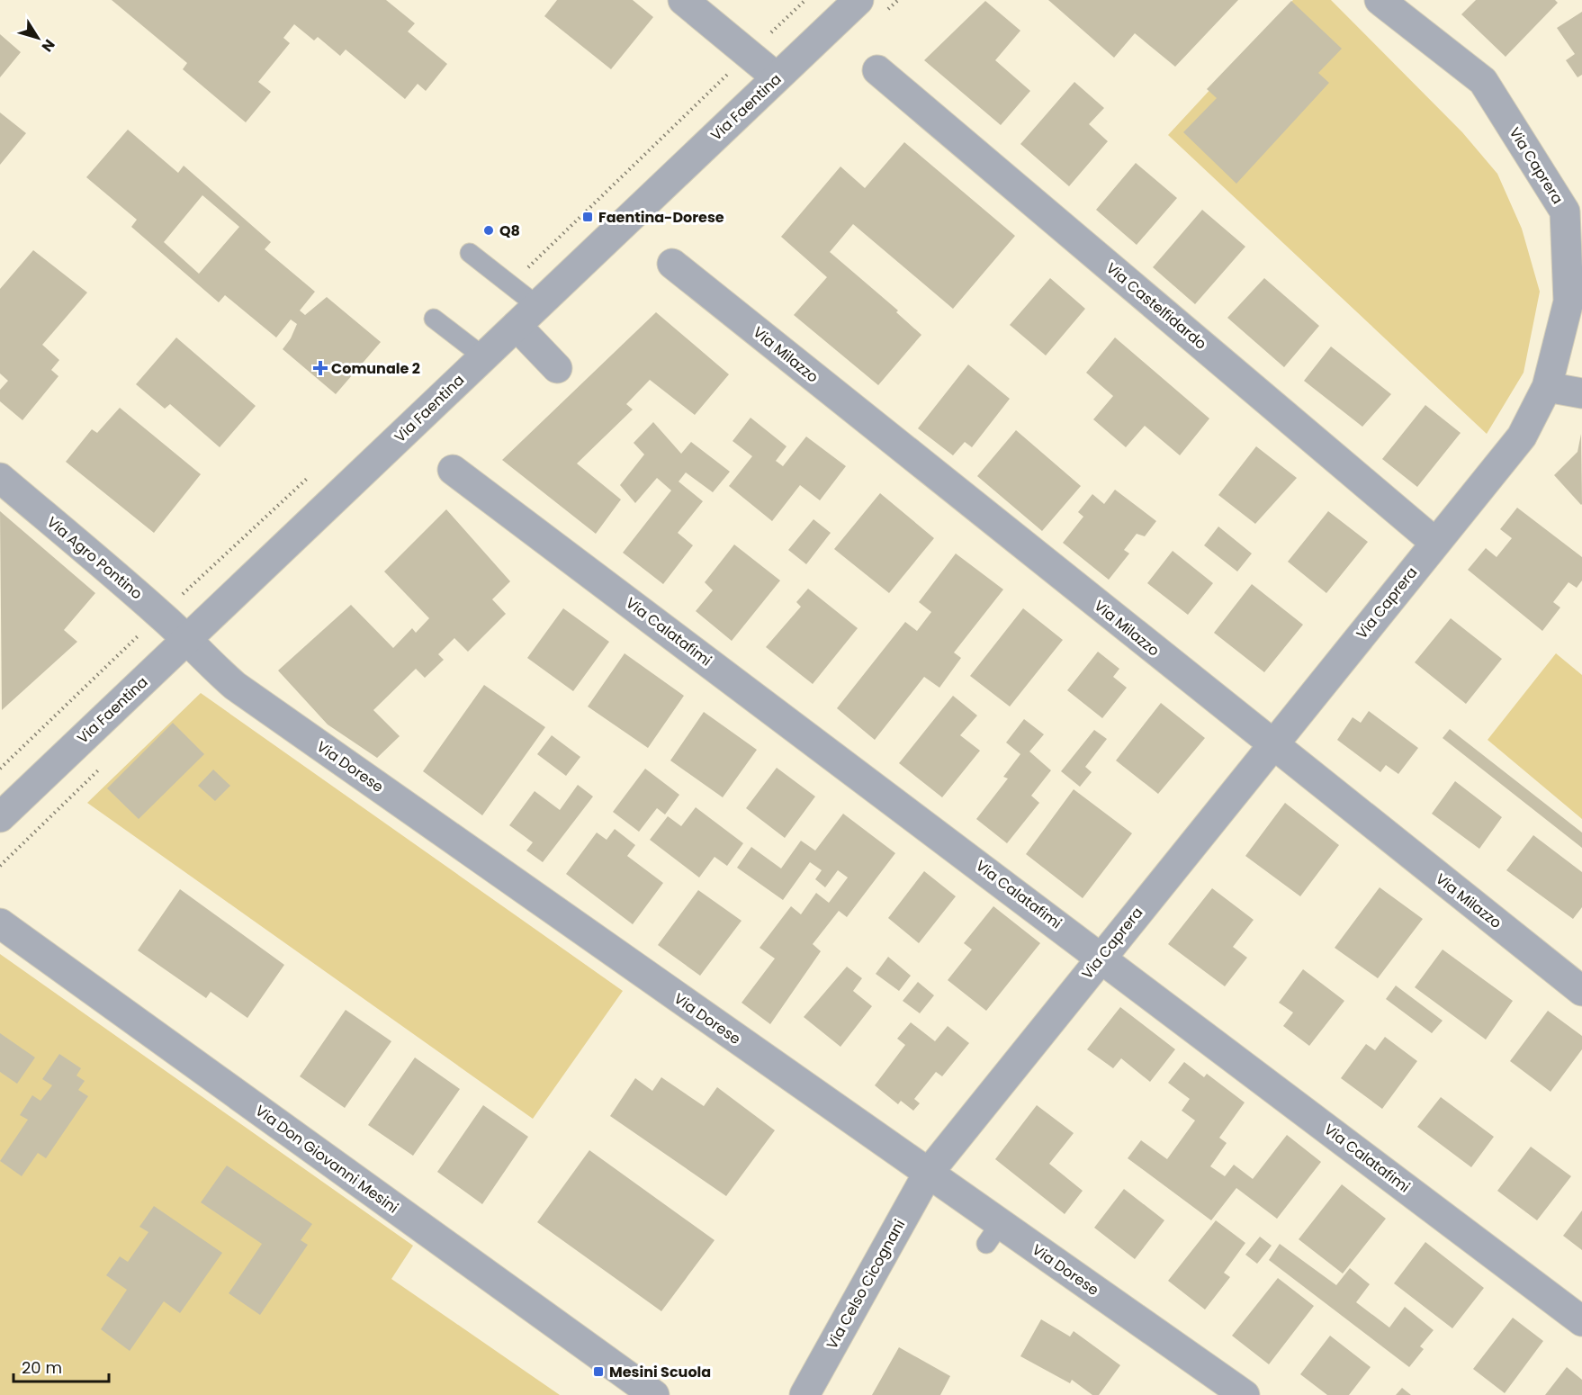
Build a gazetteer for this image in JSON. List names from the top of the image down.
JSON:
{
  "streets": {
    "street": [
      "Via Faentina",
      "Via Caprera",
      "Via Castelfidardo",
      "Via Milazzo",
      "Via Agro Pontino",
      "Via Calatafimi",
      "Via Dorese",
      "Via Don Giovanni Mesini",
      "Via Celso Cicognani"
    ]
  },
  "crossings": [
    ["Via Faentina", "Via Agro Pontino"],
    ["Via Faentina", "Via Dorese"],
    ["Via Caprera", "Via Castelfidardo"],
    ["Via Caprera", "Via Milazzo"],
    ["Via Caprera", "Via Calatafimi"],
    ["Via Caprera", "Via Dorese"],
    ["Via Caprera", "Via Celso Cicognani"],
    ["Via Agro Pontino", "Via Dorese"],
    ["Via Dorese", "Via Celso Cicognani"]
  ],
  "places": {
    "transit": ["Faentina-Dorese", "Mesini Scuola"],
    "other": ["Q8"],
    "health": ["Comunale 2"]
  },
  "scale_bar": "20 m",
  "north": "bottom right"
}
